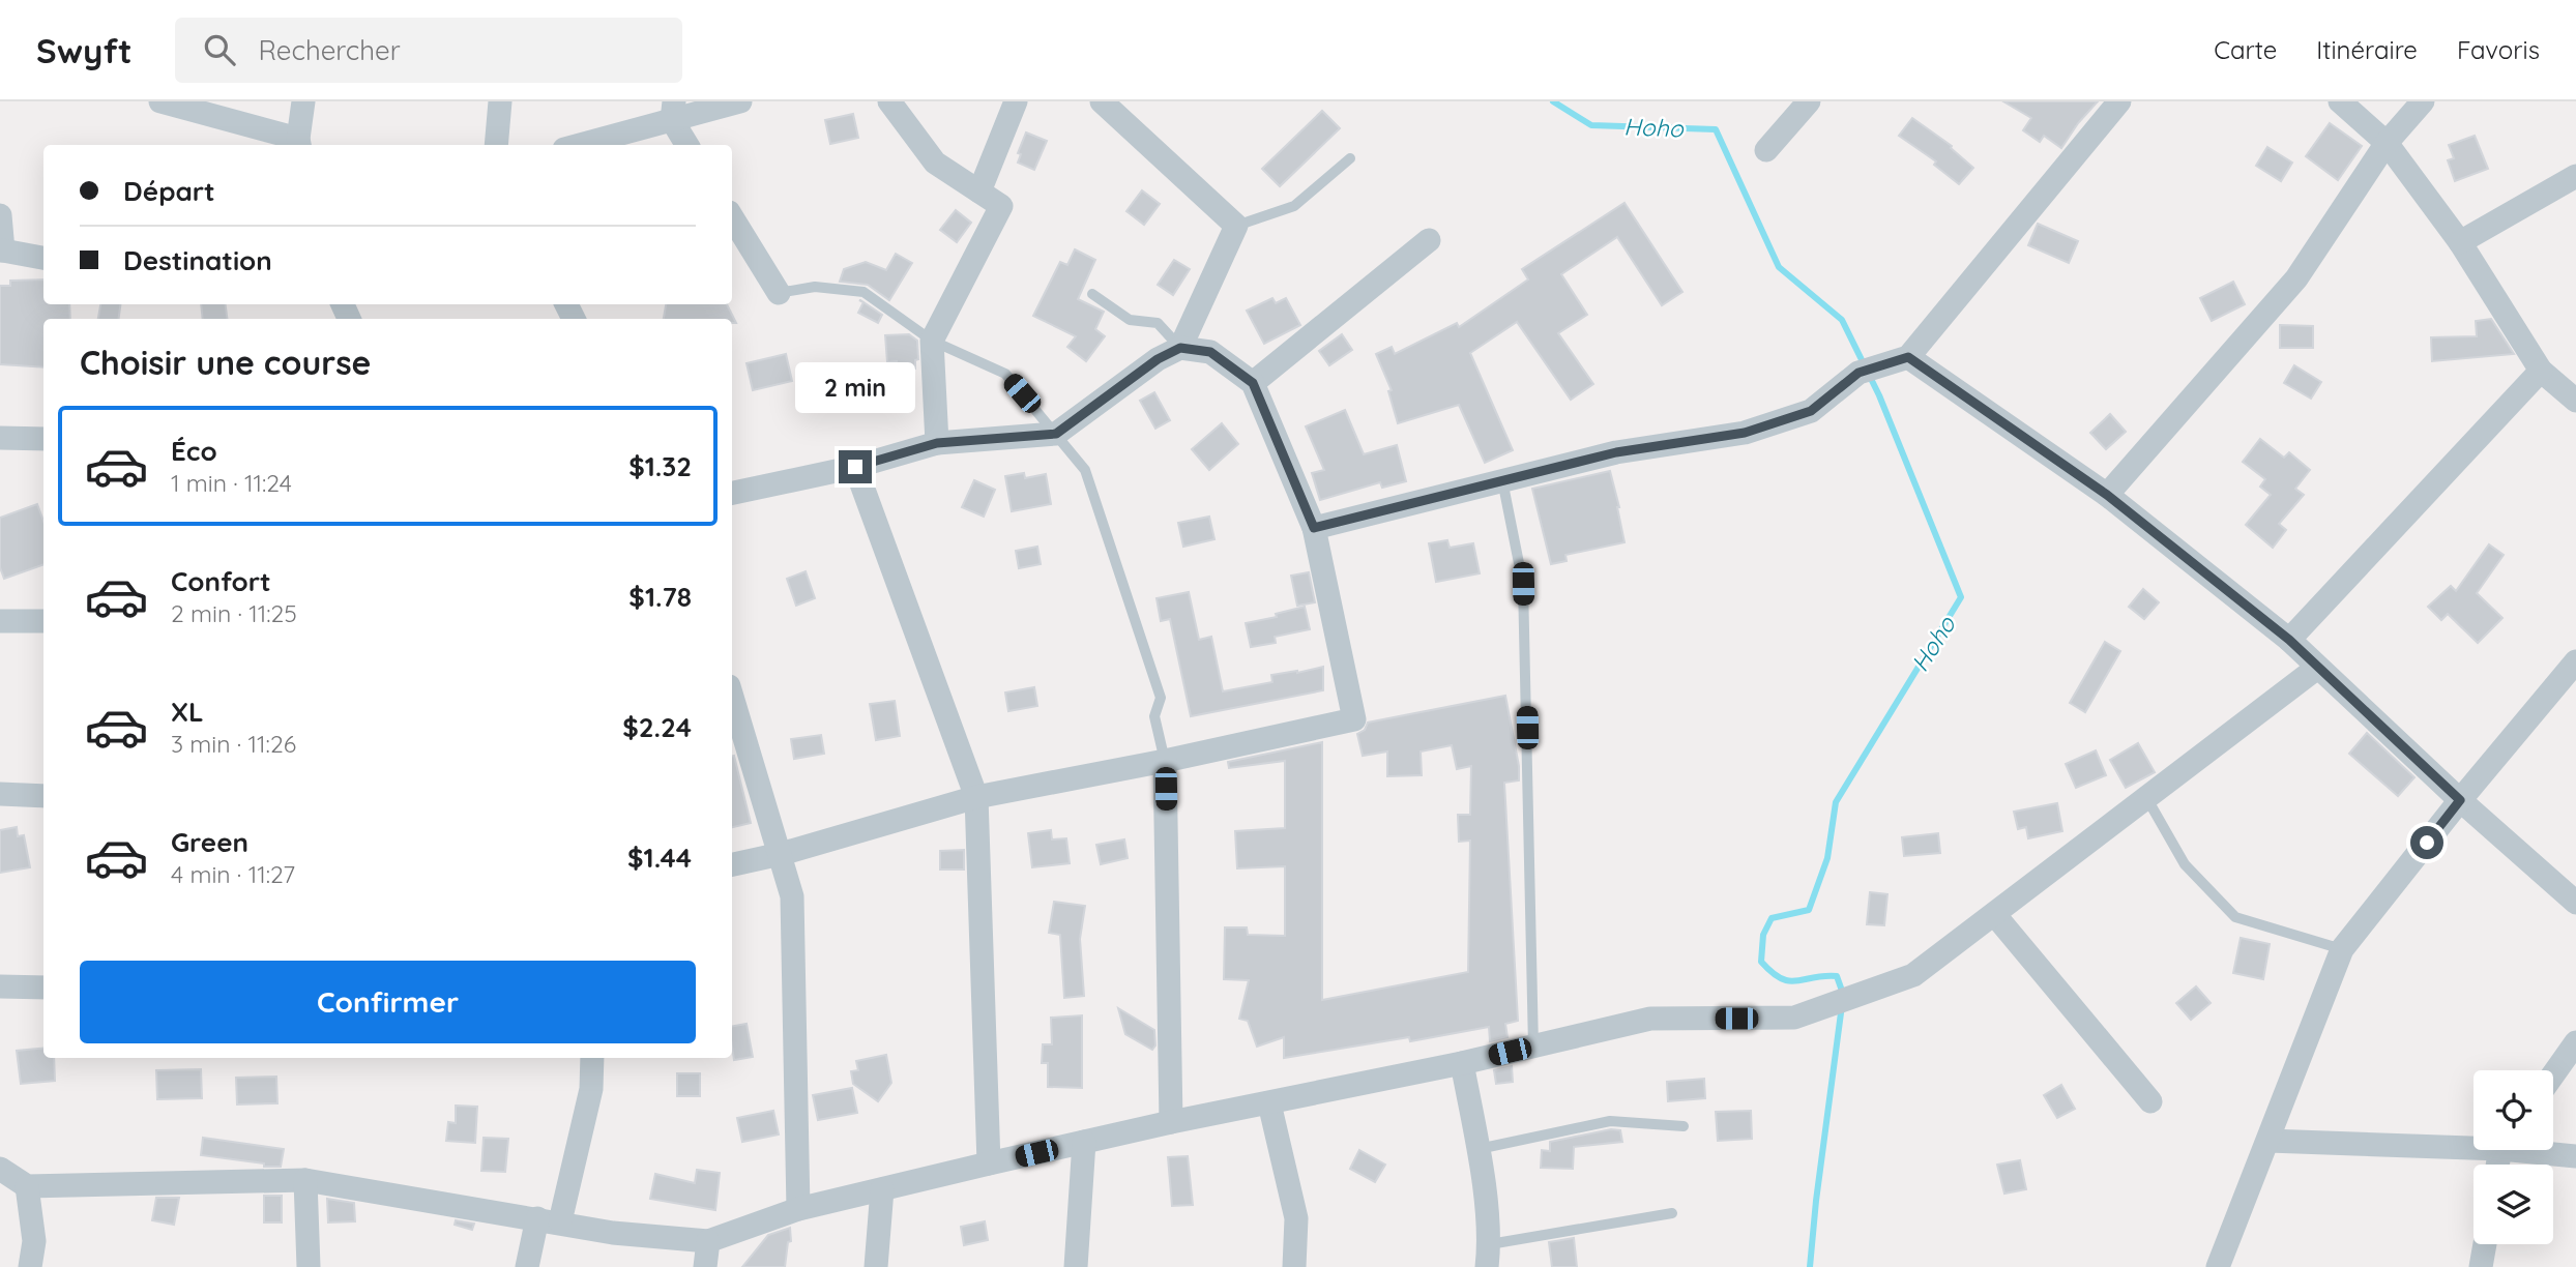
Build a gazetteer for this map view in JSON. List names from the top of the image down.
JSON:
{
  "water": ["Hoho"],
  "page": {
    "header": "Swyft",
    "search": "Rechercher",
    "nav": ["Carte", "Itinéraire", "Favoris"],
    "banner": ["Départ", "Destination"],
    "heading": "Choisir une course",
    "bubble": "2 min",
    "list": [
      {
        "name": "Éco",
        "note": "1 min · 11:24",
        "value": "$1.32"
      },
      {
        "name": "Confort",
        "note": "2 min · 11:25",
        "value": "$1.78"
      },
      {
        "name": "XL",
        "note": "3 min · 11:26",
        "value": "$2.24"
      },
      {
        "name": "Green",
        "note": "4 min · 11:27",
        "value": "$1.44"
      }
    ],
    "buttons": "Confirmer"
  }
}
